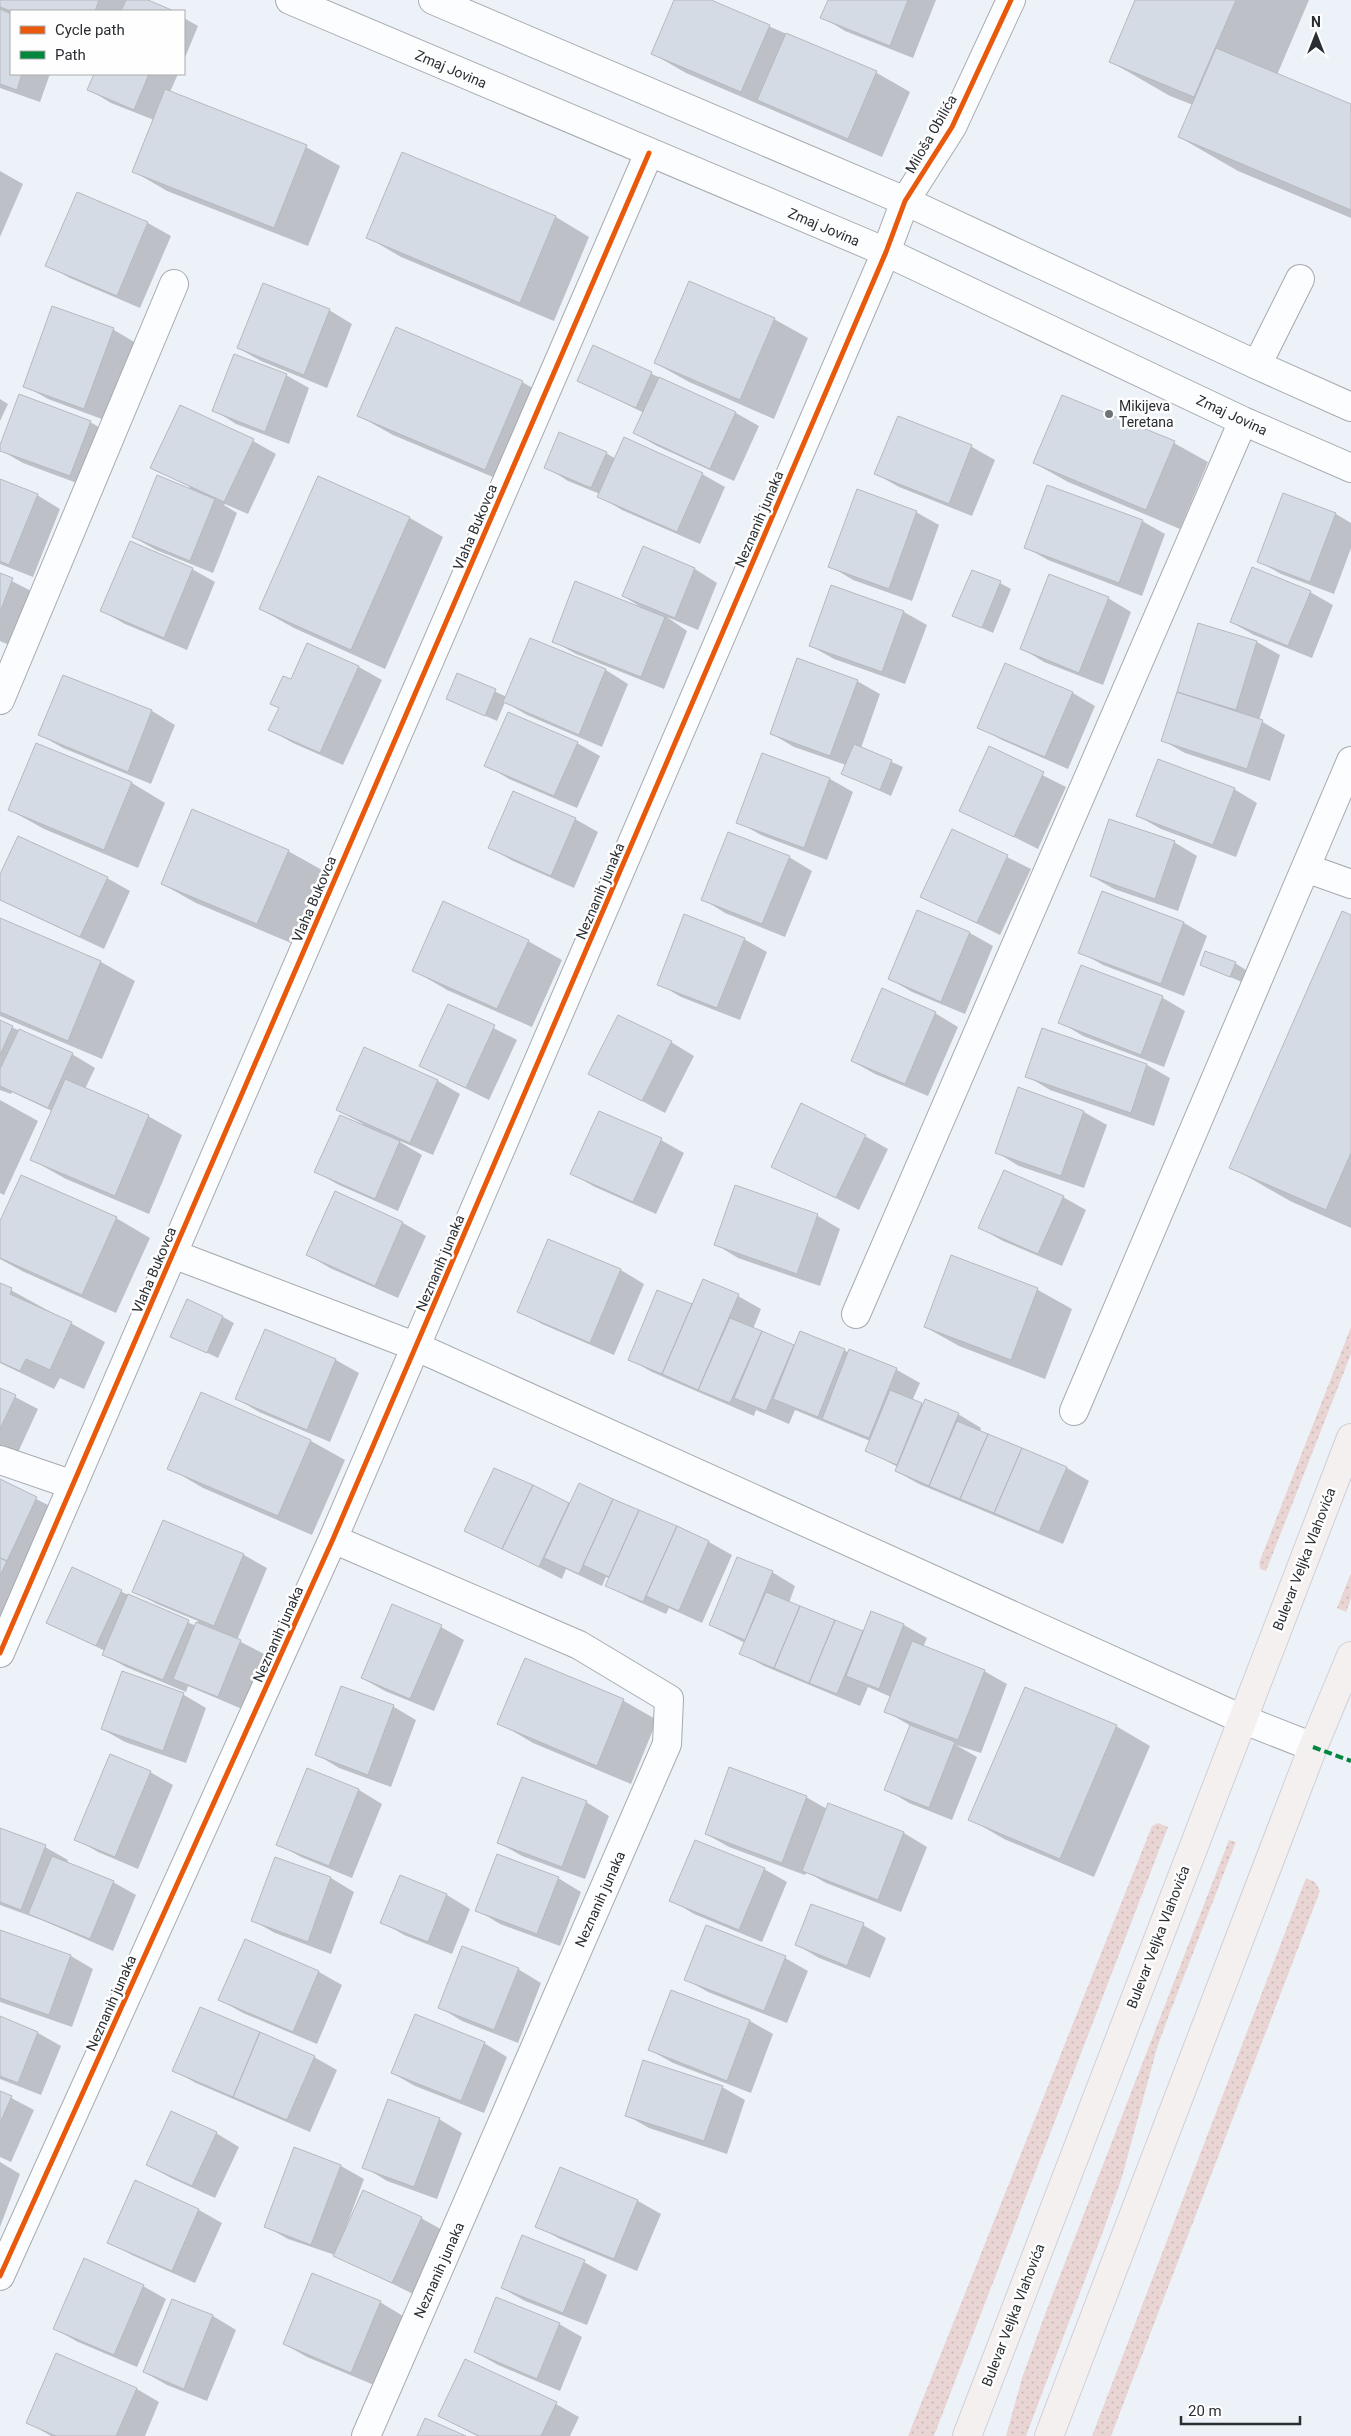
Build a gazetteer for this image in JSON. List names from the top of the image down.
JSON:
{
  "streets": {
    "main road": ["Bulevar Veljka Vlahovića"],
    "street": [
      "Zmaj Jovina",
      "Miloša Obilića",
      "Neznanih junaka",
      "Vlaha Bukovca"
    ]
  },
  "crossings": [
    ["Zmaj Jovina", "Miloša Obilića"],
    ["Zmaj Jovina", "Neznanih junaka"],
    ["Zmaj Jovina", "Vlaha Bukovca"],
    ["Miloša Obilića", "Neznanih junaka"]
  ],
  "places": ["Mikijeva Teretana"],
  "legend": ["Cycle path", "Path"],
  "scale_bar": "20 m",
  "north": "top"
}
